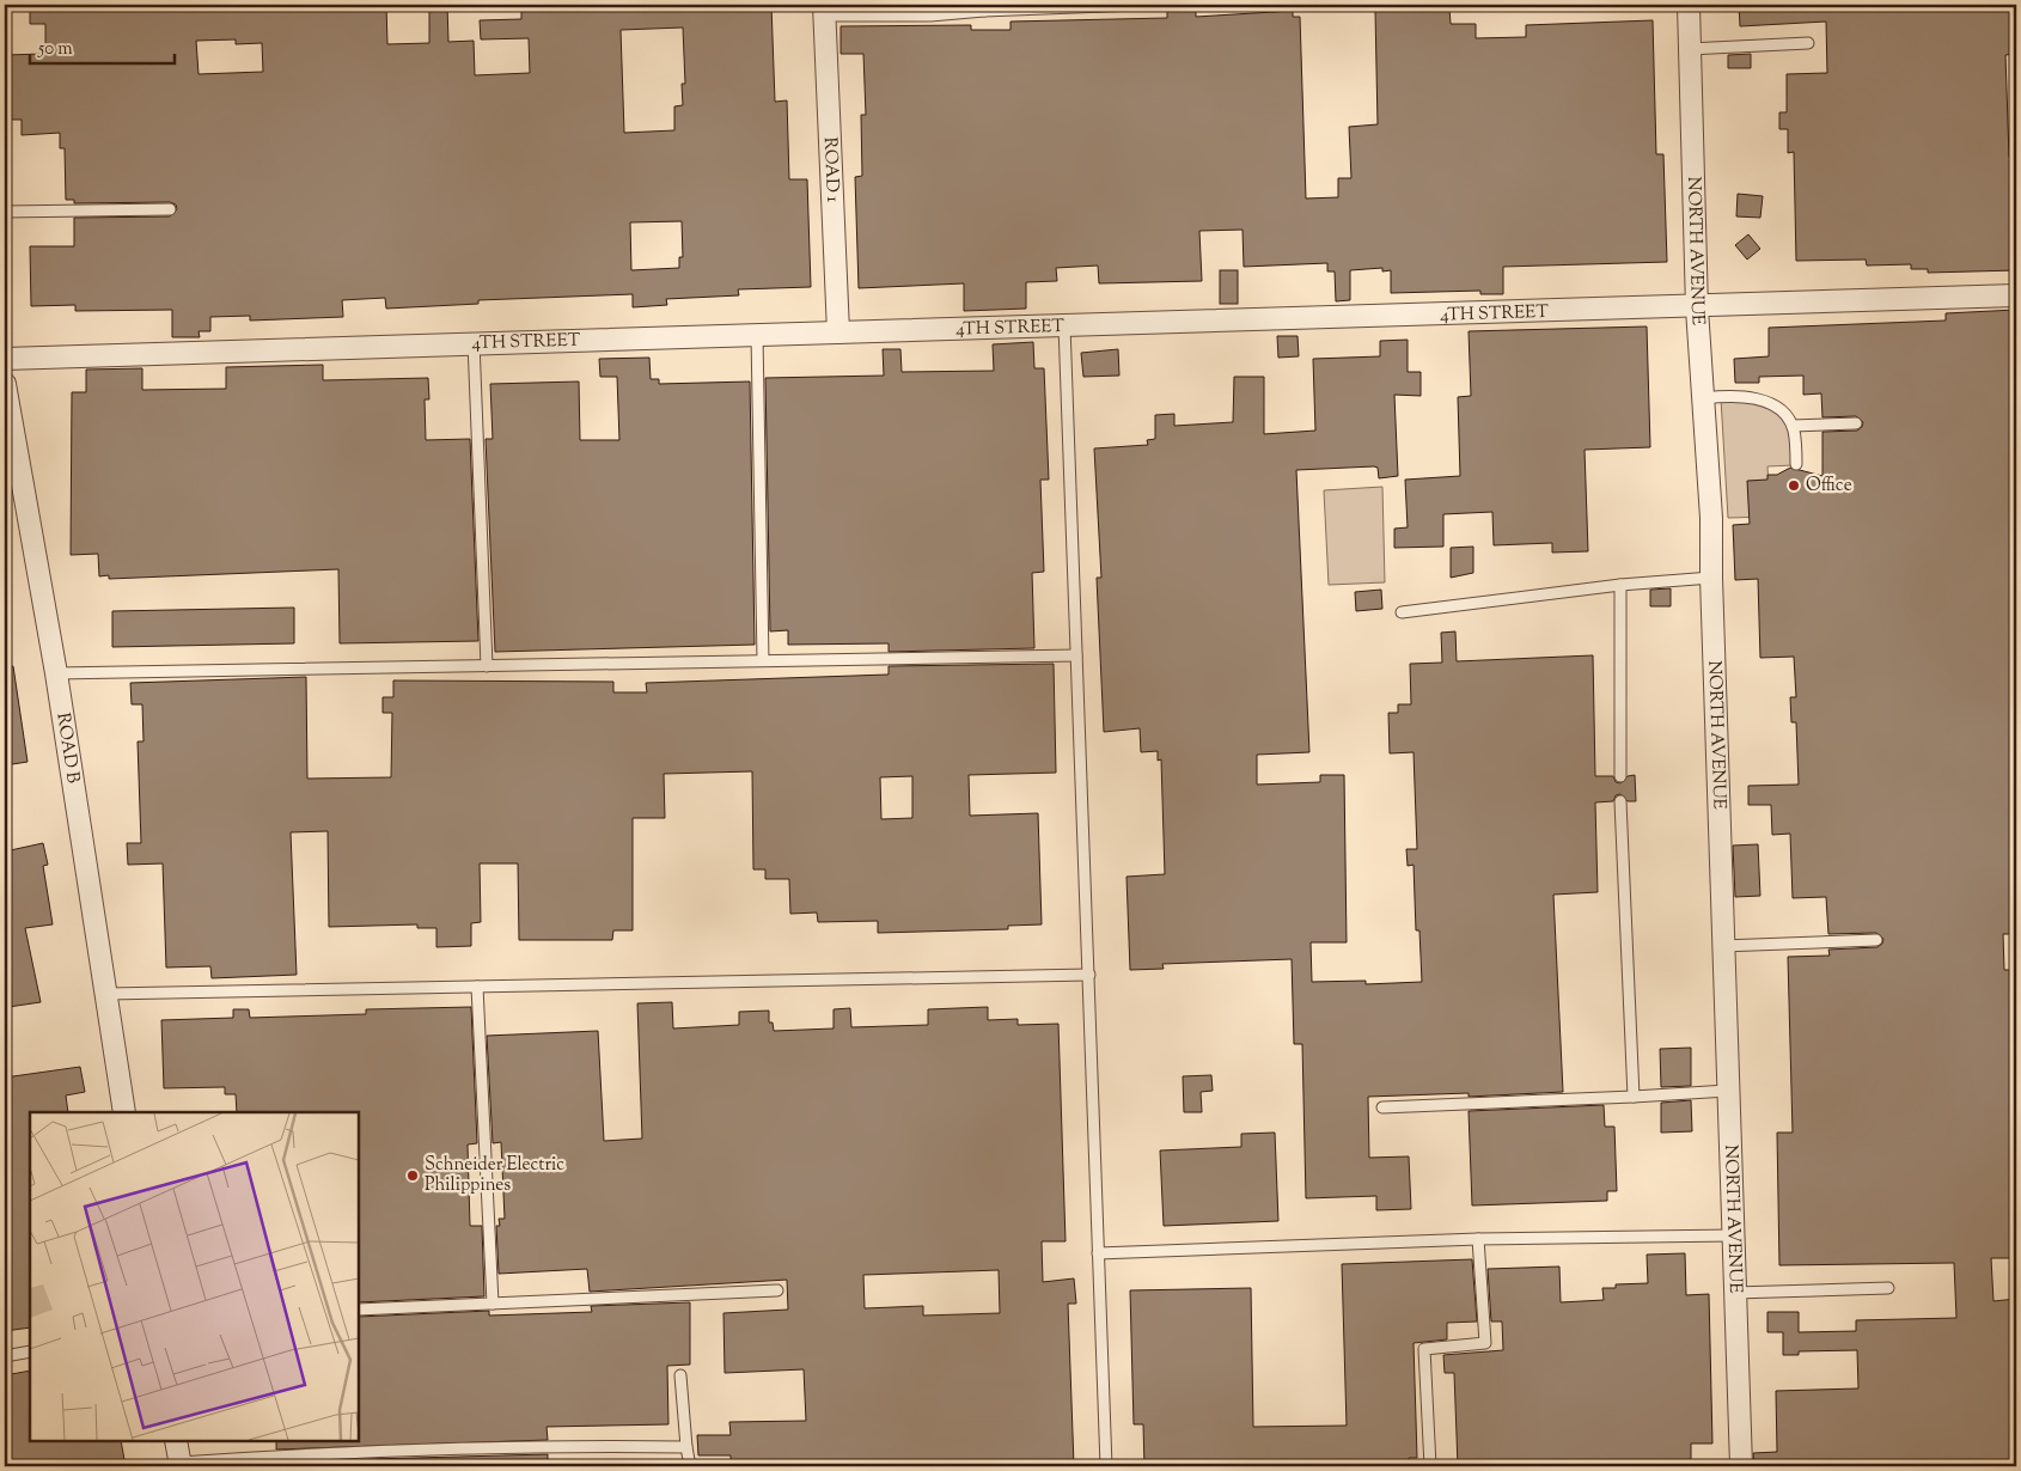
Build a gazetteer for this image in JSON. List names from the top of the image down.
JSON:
{
  "streets": {
    "street": [
      "ROAD 1",
      "NORTH AVENUE",
      "4TH STREET",
      "ROAD B"
    ]
  },
  "crossings": [
    ["ROAD 1", "4TH STREET"],
    ["NORTH AVENUE", "4TH STREET"]
  ],
  "places": ["Office", "Schneider Electric Philippines"],
  "scale_bar": "50 m"
}
